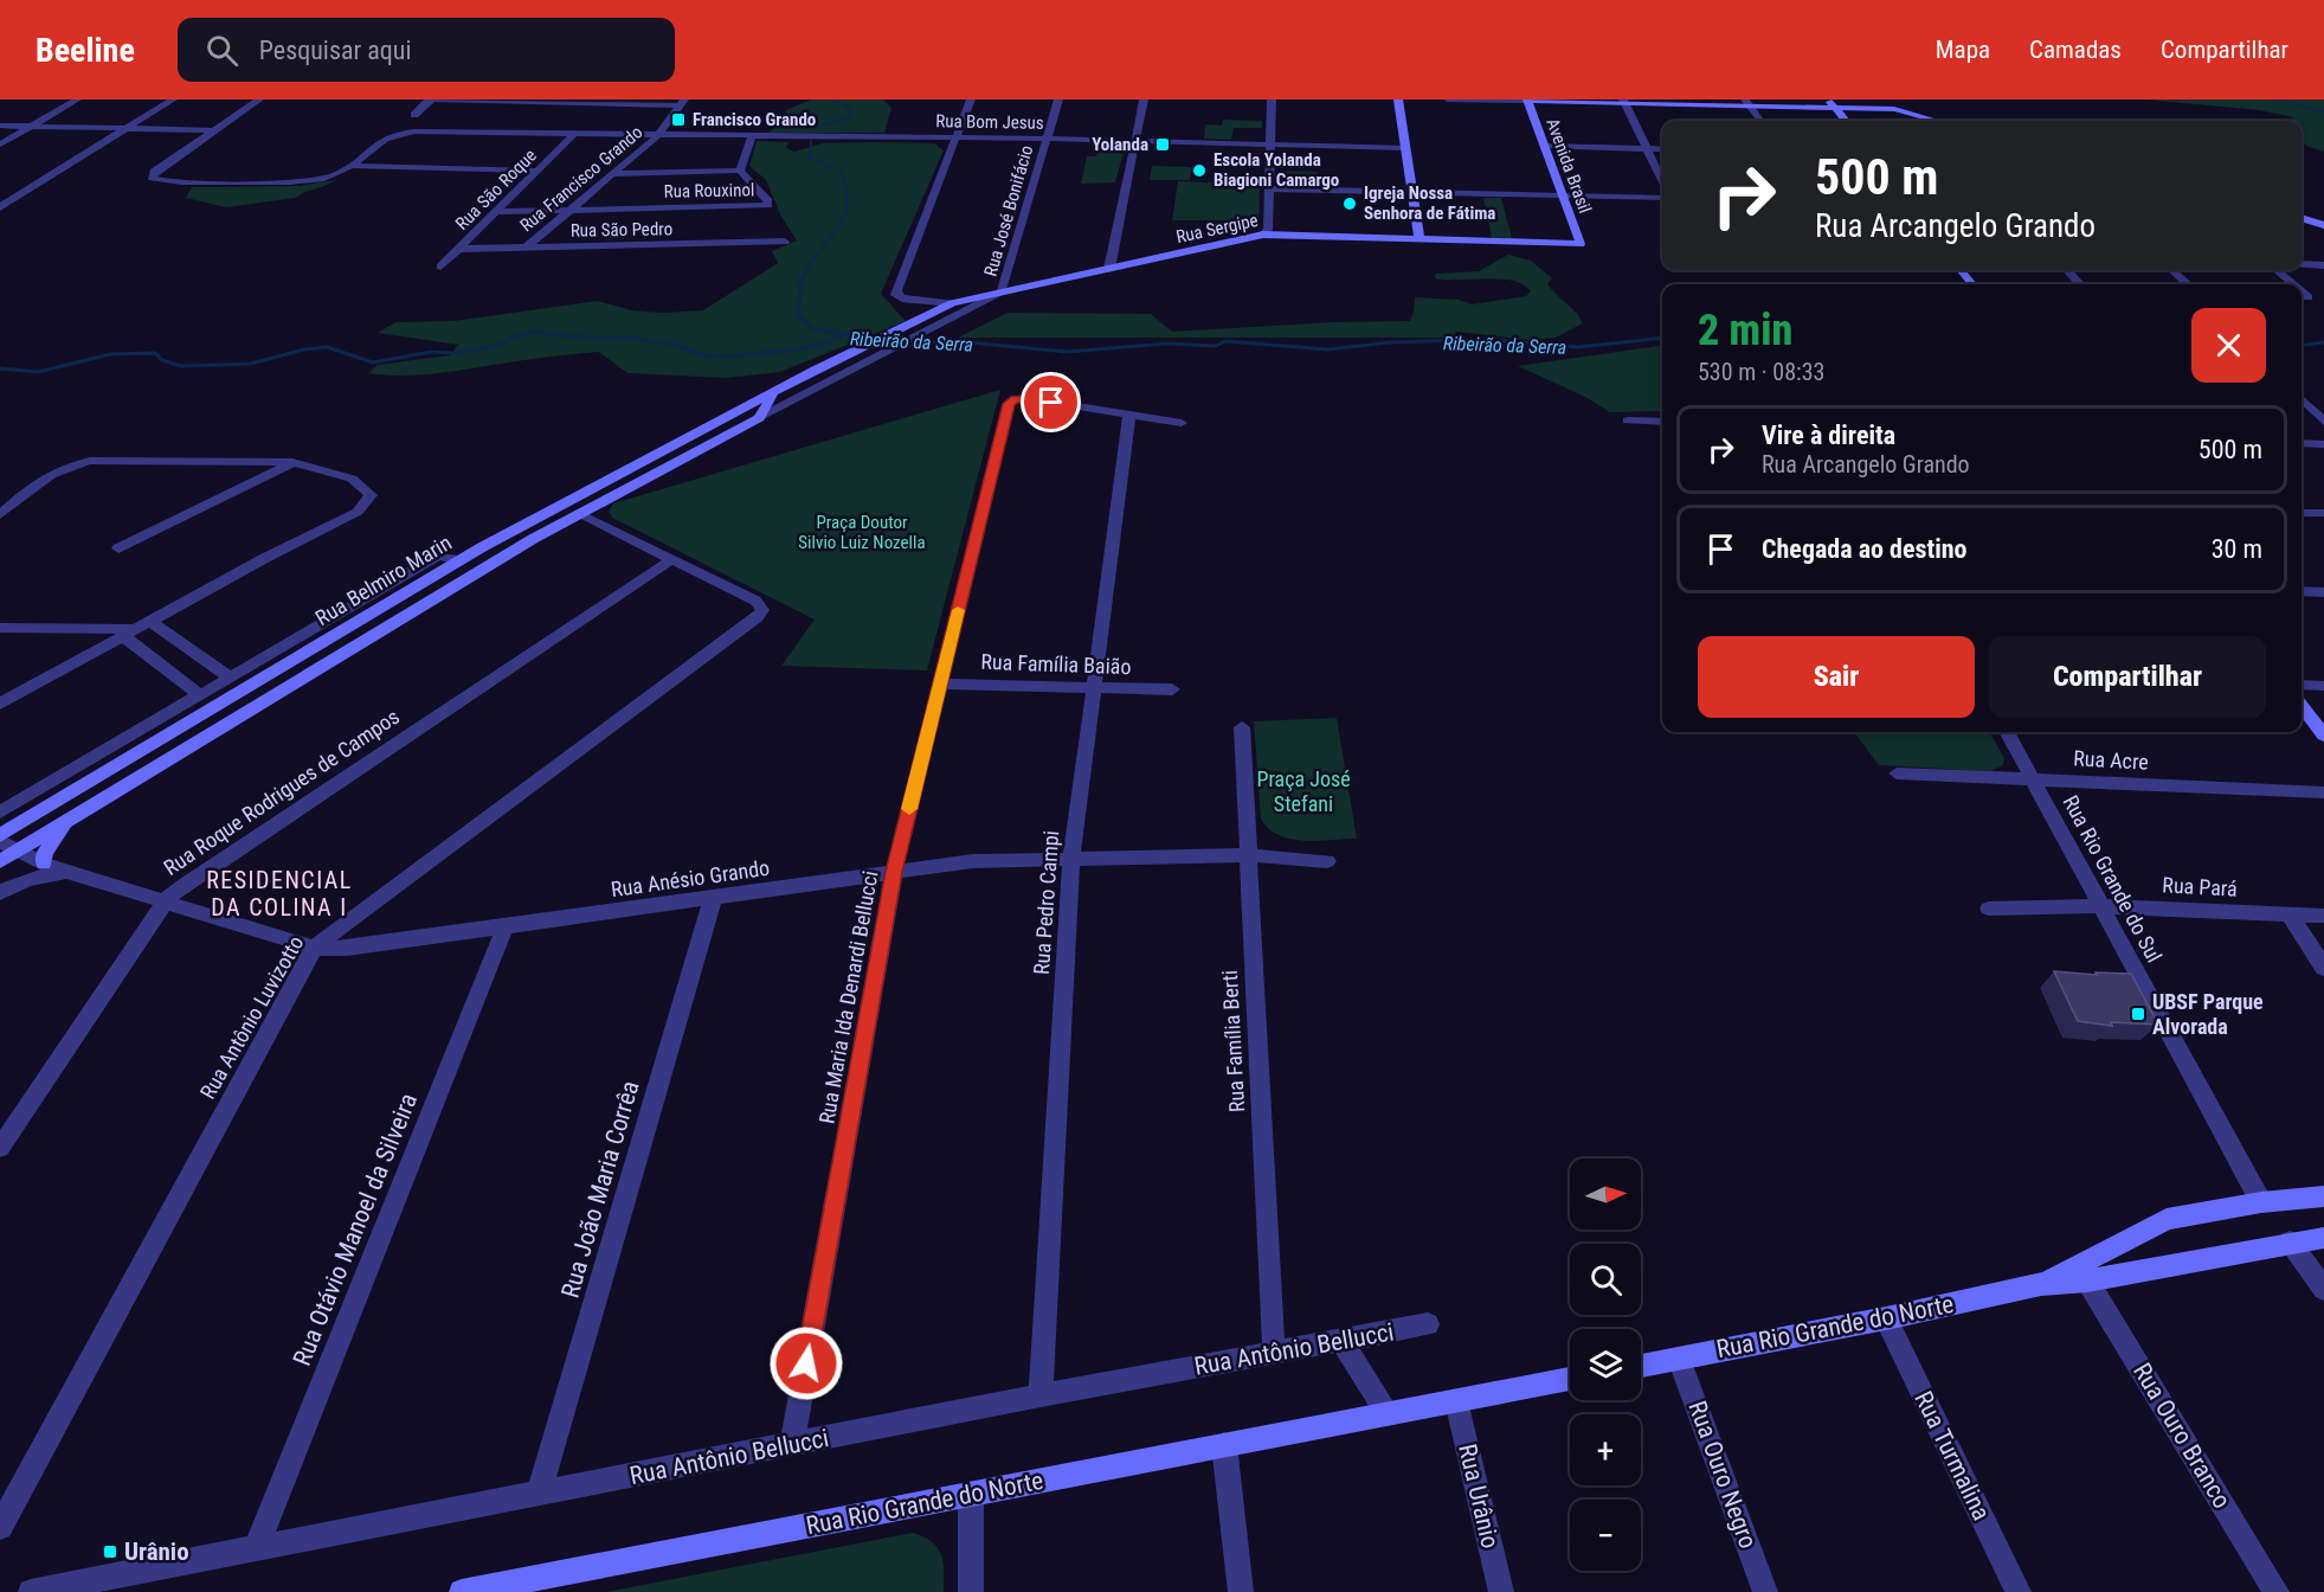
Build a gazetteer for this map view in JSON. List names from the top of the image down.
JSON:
{
  "streets": {
    "street": [
      "Rua Bom Jesus",
      "Avenida Brasil",
      "Rua Francisco Grando",
      "Rua São Roque",
      "Rua Rouxinol",
      "Rua José Bonifácio",
      "Rua Sergipe",
      "Rua São Pedro",
      "Rua Belmiro Marin",
      "Rua Família Baião",
      "Rua Acre",
      "Rua Roque Rodrigues de Campos",
      "Rua Anésio Grando",
      "Rua Rio Grande do Sul",
      "Rua Pará",
      "Rua Pedro Campi",
      "Rua Maria Ida Denardi Bellucci",
      "Rua Antônio Luvizotto",
      "Rua Família Berti",
      "Rua João Maria Corrêa",
      "Rua Otávio Manoel da Silveira",
      "Rua Rio Grande do Norte",
      "Rua Antônio Bellucci",
      "Rua Ouro Branco",
      "Rua Turmalina",
      "Rua Ouro Negro",
      "Rua Urânio"
    ]
  },
  "crossings": [
    ["Rua Bom Jesus", "Rua Francisco Grando"],
    ["Rua Bom Jesus", "Rua São Roque"],
    ["Rua Bom Jesus", "Rua Rouxinol"],
    ["Rua Bom Jesus", "Rua José Bonifácio"],
    ["Avenida Brasil", "Rua Sergipe"],
    ["Rua Francisco Grando", "Rua Rouxinol"],
    ["Rua Francisco Grando", "Rua São Pedro"],
    ["Rua São Roque", "Rua São Pedro"],
    ["Rua José Bonifácio", "Rua Sergipe"],
    ["Rua José Bonifácio", "Rua Belmiro Marin"],
    ["Rua Sergipe", "Rua Belmiro Marin"],
    ["Rua Belmiro Marin", "Rua Anésio Grando"],
    ["Rua Família Baião", "Rua Pedro Campi"],
    ["Rua Família Baião", "Rua Maria Ida Denardi Bellucci"],
    ["Rua Acre", "Rua Rio Grande do Sul"],
    ["Rua Roque Rodrigues de Campos", "Rua Anésio Grando"],
    ["Rua Roque Rodrigues de Campos", "Rua Antônio Luvizotto"],
    ["Rua Anésio Grando", "Rua Pedro Campi"],
    ["Rua Anésio Grando", "Rua Maria Ida Denardi Bellucci"],
    ["Rua Anésio Grando", "Rua Antônio Luvizotto"],
    ["Rua Anésio Grando", "Rua Família Berti"],
    ["Rua Anésio Grando", "Rua João Maria Corrêa"],
    ["Rua Anésio Grando", "Rua Otávio Manoel da Silveira"],
    ["Rua Rio Grande do Sul", "Rua Pará"],
    ["Rua Rio Grande do Sul", "Rua Rio Grande do Norte"],
    ["Rua Pedro Campi", "Rua Maria Ida Denardi Bellucci"],
    ["Rua Pedro Campi", "Rua Antônio Bellucci"],
    ["Rua Maria Ida Denardi Bellucci", "Rua Antônio Bellucci"],
    ["Rua Família Berti", "Rua Antônio Bellucci"],
    ["Rua João Maria Corrêa", "Rua Antônio Bellucci"],
    ["Rua Otávio Manoel da Silveira", "Rua Antônio Bellucci"],
    ["Rua Rio Grande do Norte", "Rua Ouro Branco"],
    ["Rua Rio Grande do Norte", "Rua Turmalina"],
    ["Rua Rio Grande do Norte", "Rua Ouro Negro"],
    ["Rua Rio Grande do Norte", "Rua Urânio"]
  ],
  "districts": ["RESIDENCIAL DA COLINA I"],
  "water": ["Ribeirão da Serra"],
  "parks": ["Praça Doutor Silvio Luiz Nozella", "Praça José Stefani"],
  "places": {
    "transit": [
      "Francisco Grando",
      "Yolanda",
      "UBSF Parque Alvorada",
      "Urânio"
    ],
    "other": ["Escola Yolanda Biagioni Camargo", "Igreja Nossa Senhora de Fátima"]
  },
  "north": "right",
  "page": {
    "header": "Beeline",
    "search": "Pesquisar aqui",
    "nav": ["Mapa", "Camadas", "Compartilhar"],
    "turn": ["500 m", "Rua Arcangelo Grando"],
    "heading": ["2 min", "530 m · 08:33"],
    "list": [
      {
        "name": "Vire à direita",
        "note": "Rua Arcangelo Grando",
        "value": "500 m"
      },
      {
        "name": "Chegada ao destino",
        "value": "30 m"
      }
    ],
    "buttons": ["Sair", "Compartilhar"],
    "map_buttons": ["+", "−"]
  }
}
